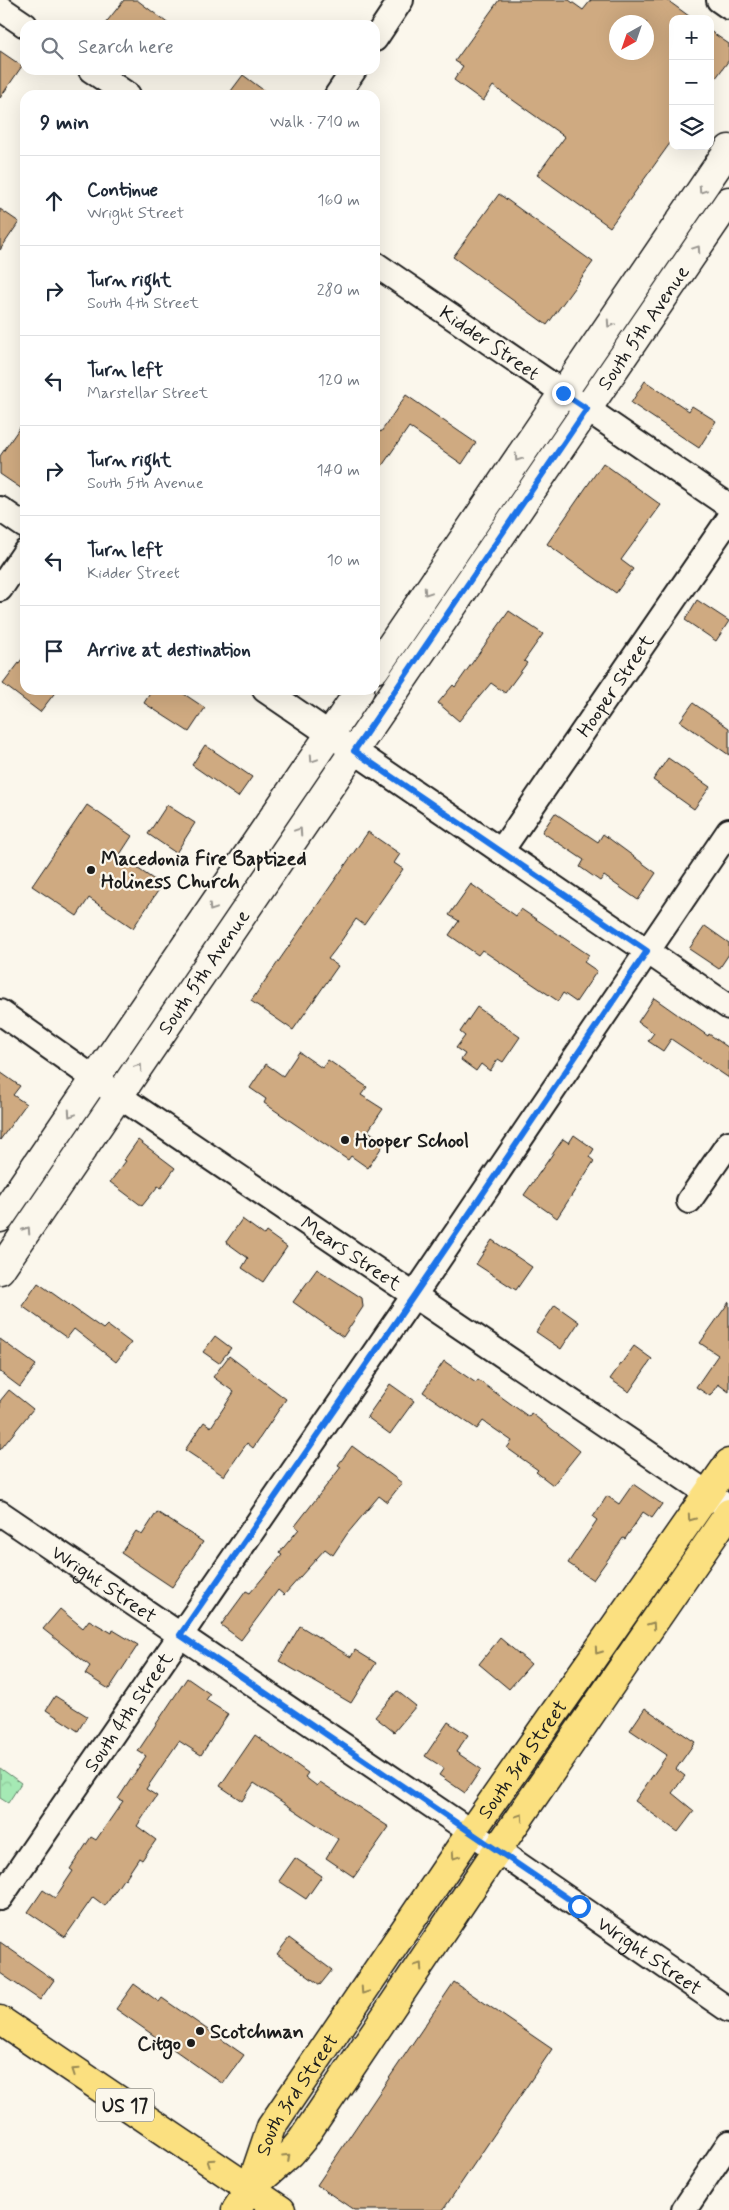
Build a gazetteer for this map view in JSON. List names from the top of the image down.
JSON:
{
  "streets": {
    "main road": ["South 3rd Street", "US 17"],
    "street": [
      "South 5th Avenue",
      "Kidder Street",
      "Hooper Street",
      "Mears Street",
      "Wright Street",
      "South 4th Street"
    ]
  },
  "crossings": [
    ["South 5th Avenue", "Kidder Street"],
    ["South 5th Avenue", "Mears Street"],
    ["Mears Street", "South 4th Street"],
    ["Mears Street", "South 3rd Street"],
    ["Wright Street", "South 4th Street"],
    ["Wright Street", "South 3rd Street"],
    ["South 3rd Street", "US 17"]
  ],
  "places": [
    "Macedonia Fire Baptized Holiness Church",
    "Hooper School",
    "Scotchman",
    "Citgo"
  ],
  "north": "bottom left",
  "page": {
    "map_buttons": ["+", "−"],
    "search": "Search here",
    "heading": ["9 min", "Walk · 710 m"],
    "list": [
      ["Continue", "Wright Street", "160 m"],
      ["Turn right", "South 4th Street", "280 m"],
      ["Turn left", "Marstellar Street", "120 m"],
      ["Turn right", "South 5th Avenue", "140 m"],
      ["Turn left", "Kidder Street", "10 m"],
      "Arrive at destination"
    ]
  }
}
